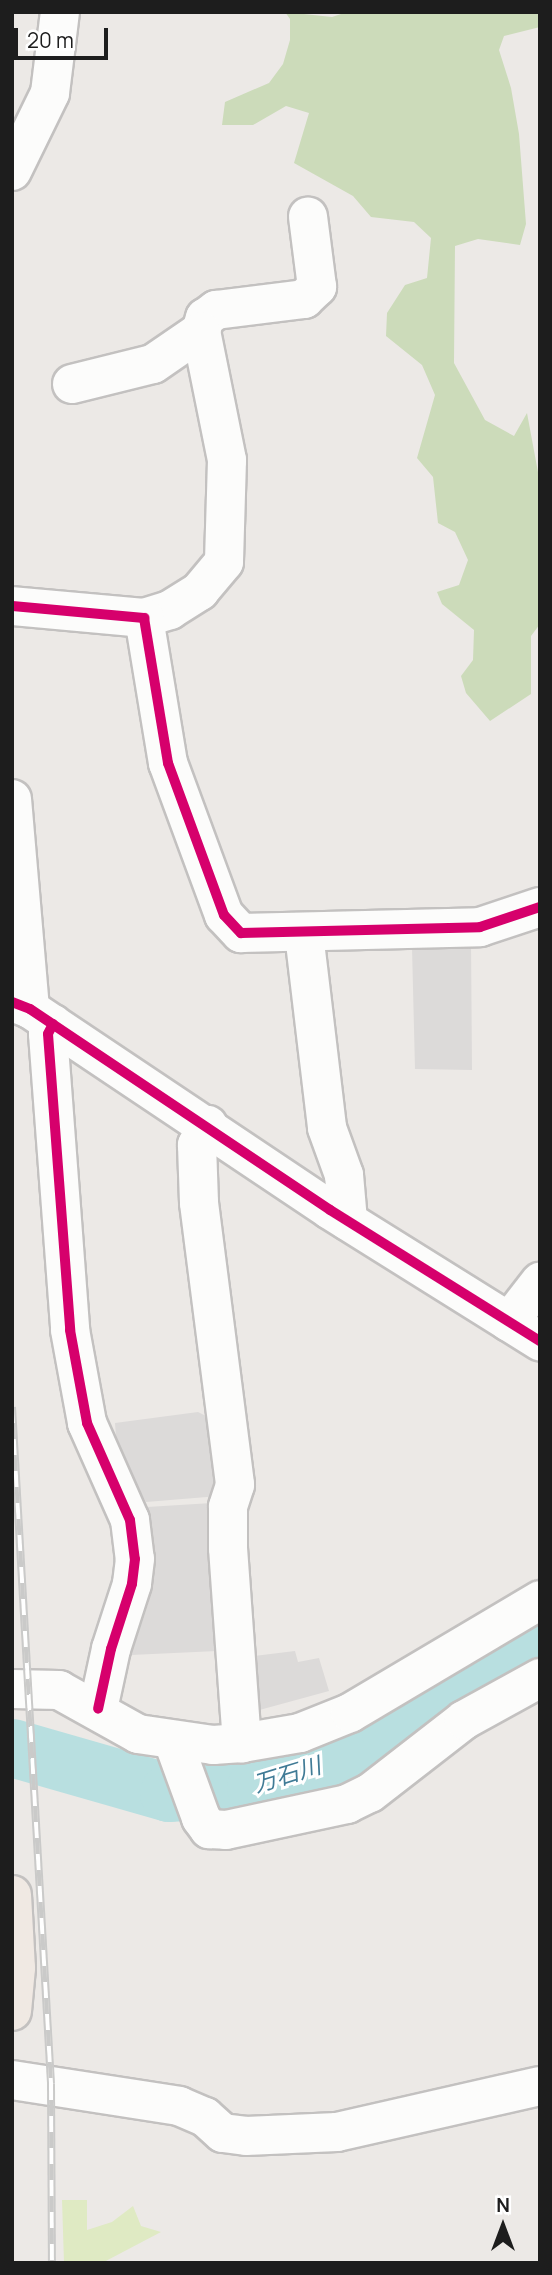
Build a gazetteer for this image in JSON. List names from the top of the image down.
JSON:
{
  "water": ["万石川"],
  "scale_bar": "20 m",
  "north": "top"
}
